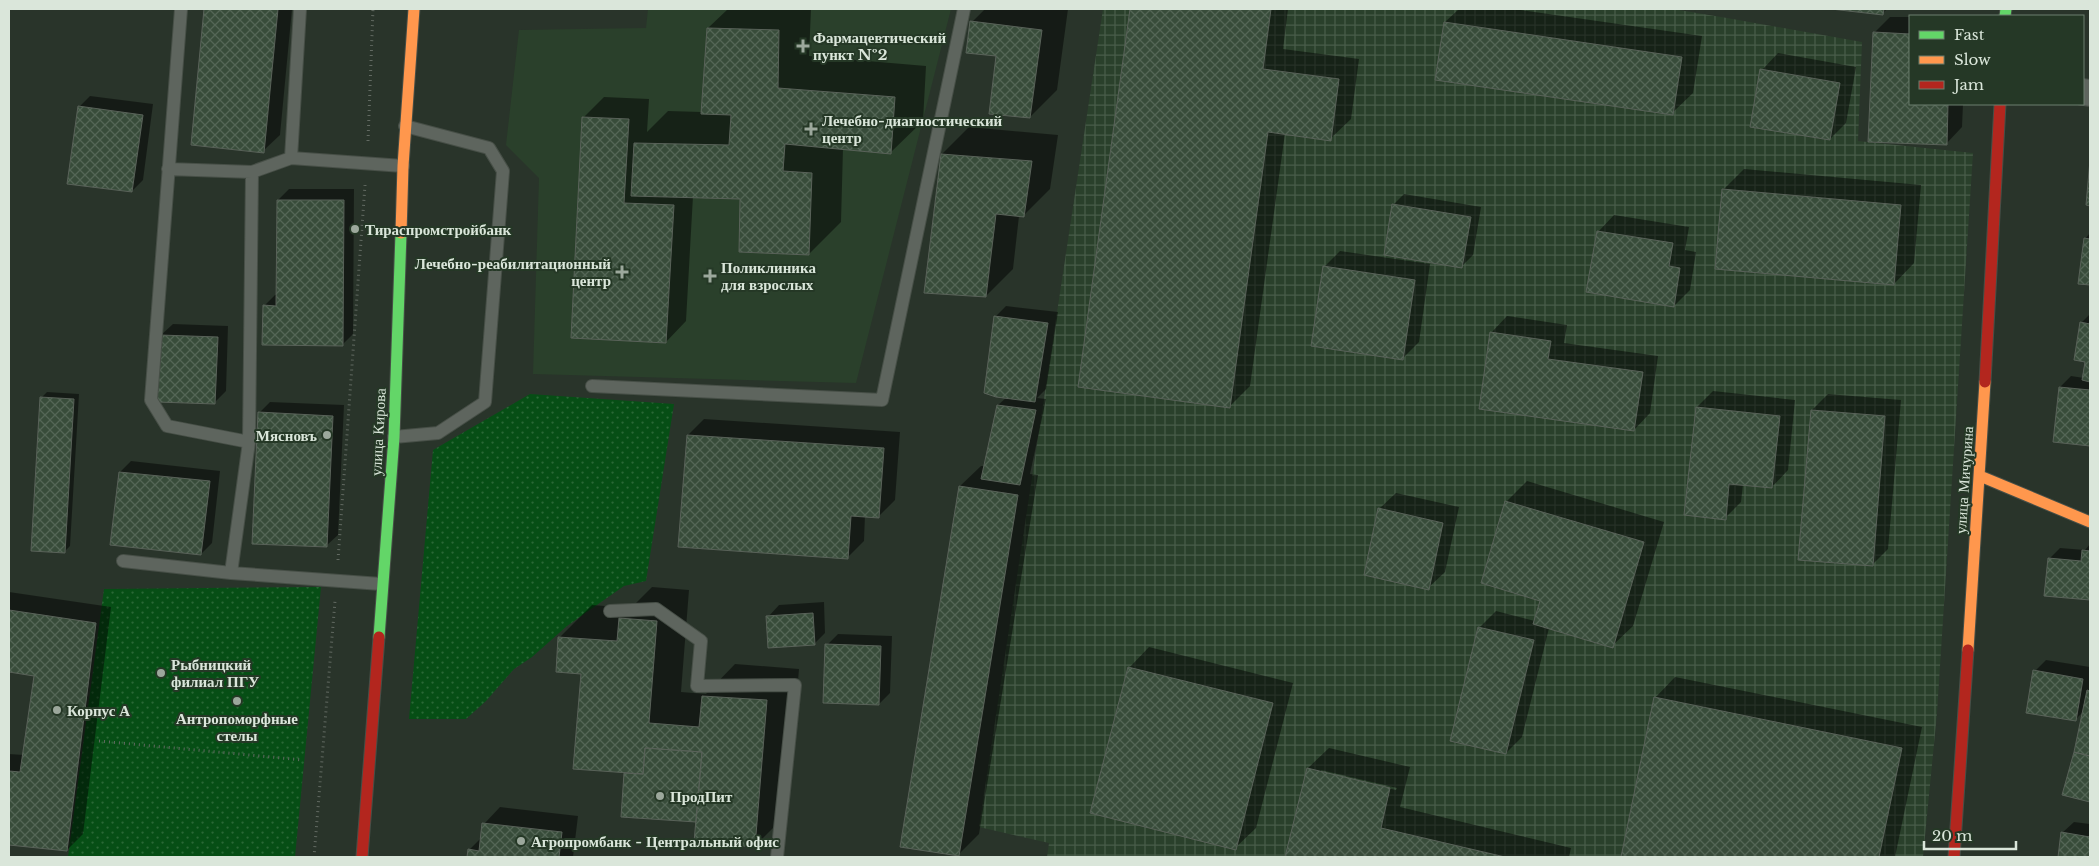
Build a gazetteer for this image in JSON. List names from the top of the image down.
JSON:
{
  "streets": {
    "street": ["улица Кирова", "улица Мичурина"]
  },
  "places": {
    "health": [
      "Фармацевтический пункт №2",
      "Лечебно-диагностический центр",
      "Лечебно-реабилитационный центр",
      "Поликлиника для взрослых"
    ],
    "other": [
      "Тираспромстройбанк",
      "Мясновъ",
      "Рыбницкий филиал ПГУ",
      "Антропоморфные стелы",
      "Корпус А",
      "ПродПит",
      "Агропромбанк - Центральный офис"
    ]
  },
  "legend": ["Fast", "Slow", "Jam"],
  "scale_bar": "20 m"
}
